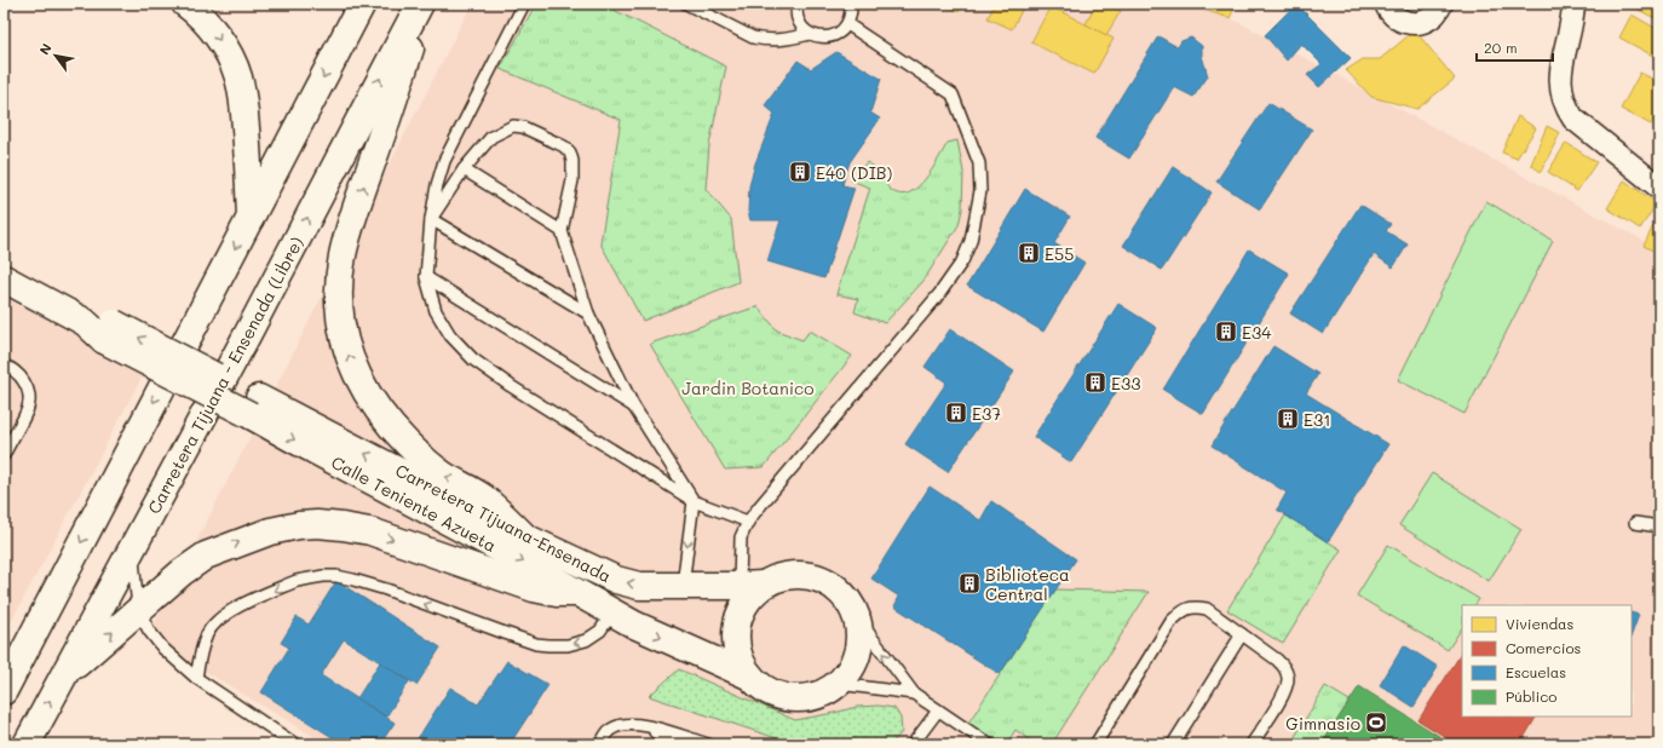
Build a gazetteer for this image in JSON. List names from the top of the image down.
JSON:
{
  "streets": {
    "main road": ["Carretera Tijuana - Ensenada (Libre)", "Calle Teniente Azueta", "Carretera Tijuana-Ensenada"]
  },
  "crossings": [
    ["Calle Teniente Azueta", "Carretera Tijuana-Ensenada"]
  ],
  "one_way": ["Calle Teniente Azueta", "Carretera Tijuana-Ensenada"],
  "parks": ["Jardin Botanico"],
  "places": {
    "building": [
      "E40 (DIB)",
      "E55",
      "E34",
      "E33",
      "E37",
      "E31",
      "Biblioteca Central"
    ],
    "sports": ["Gimnasio"]
  },
  "legend": [
    "Viviendas",
    "Comercios",
    "Escuelas",
    "Público"
  ],
  "scale_bar": "20 m",
  "north": "top left"
}
